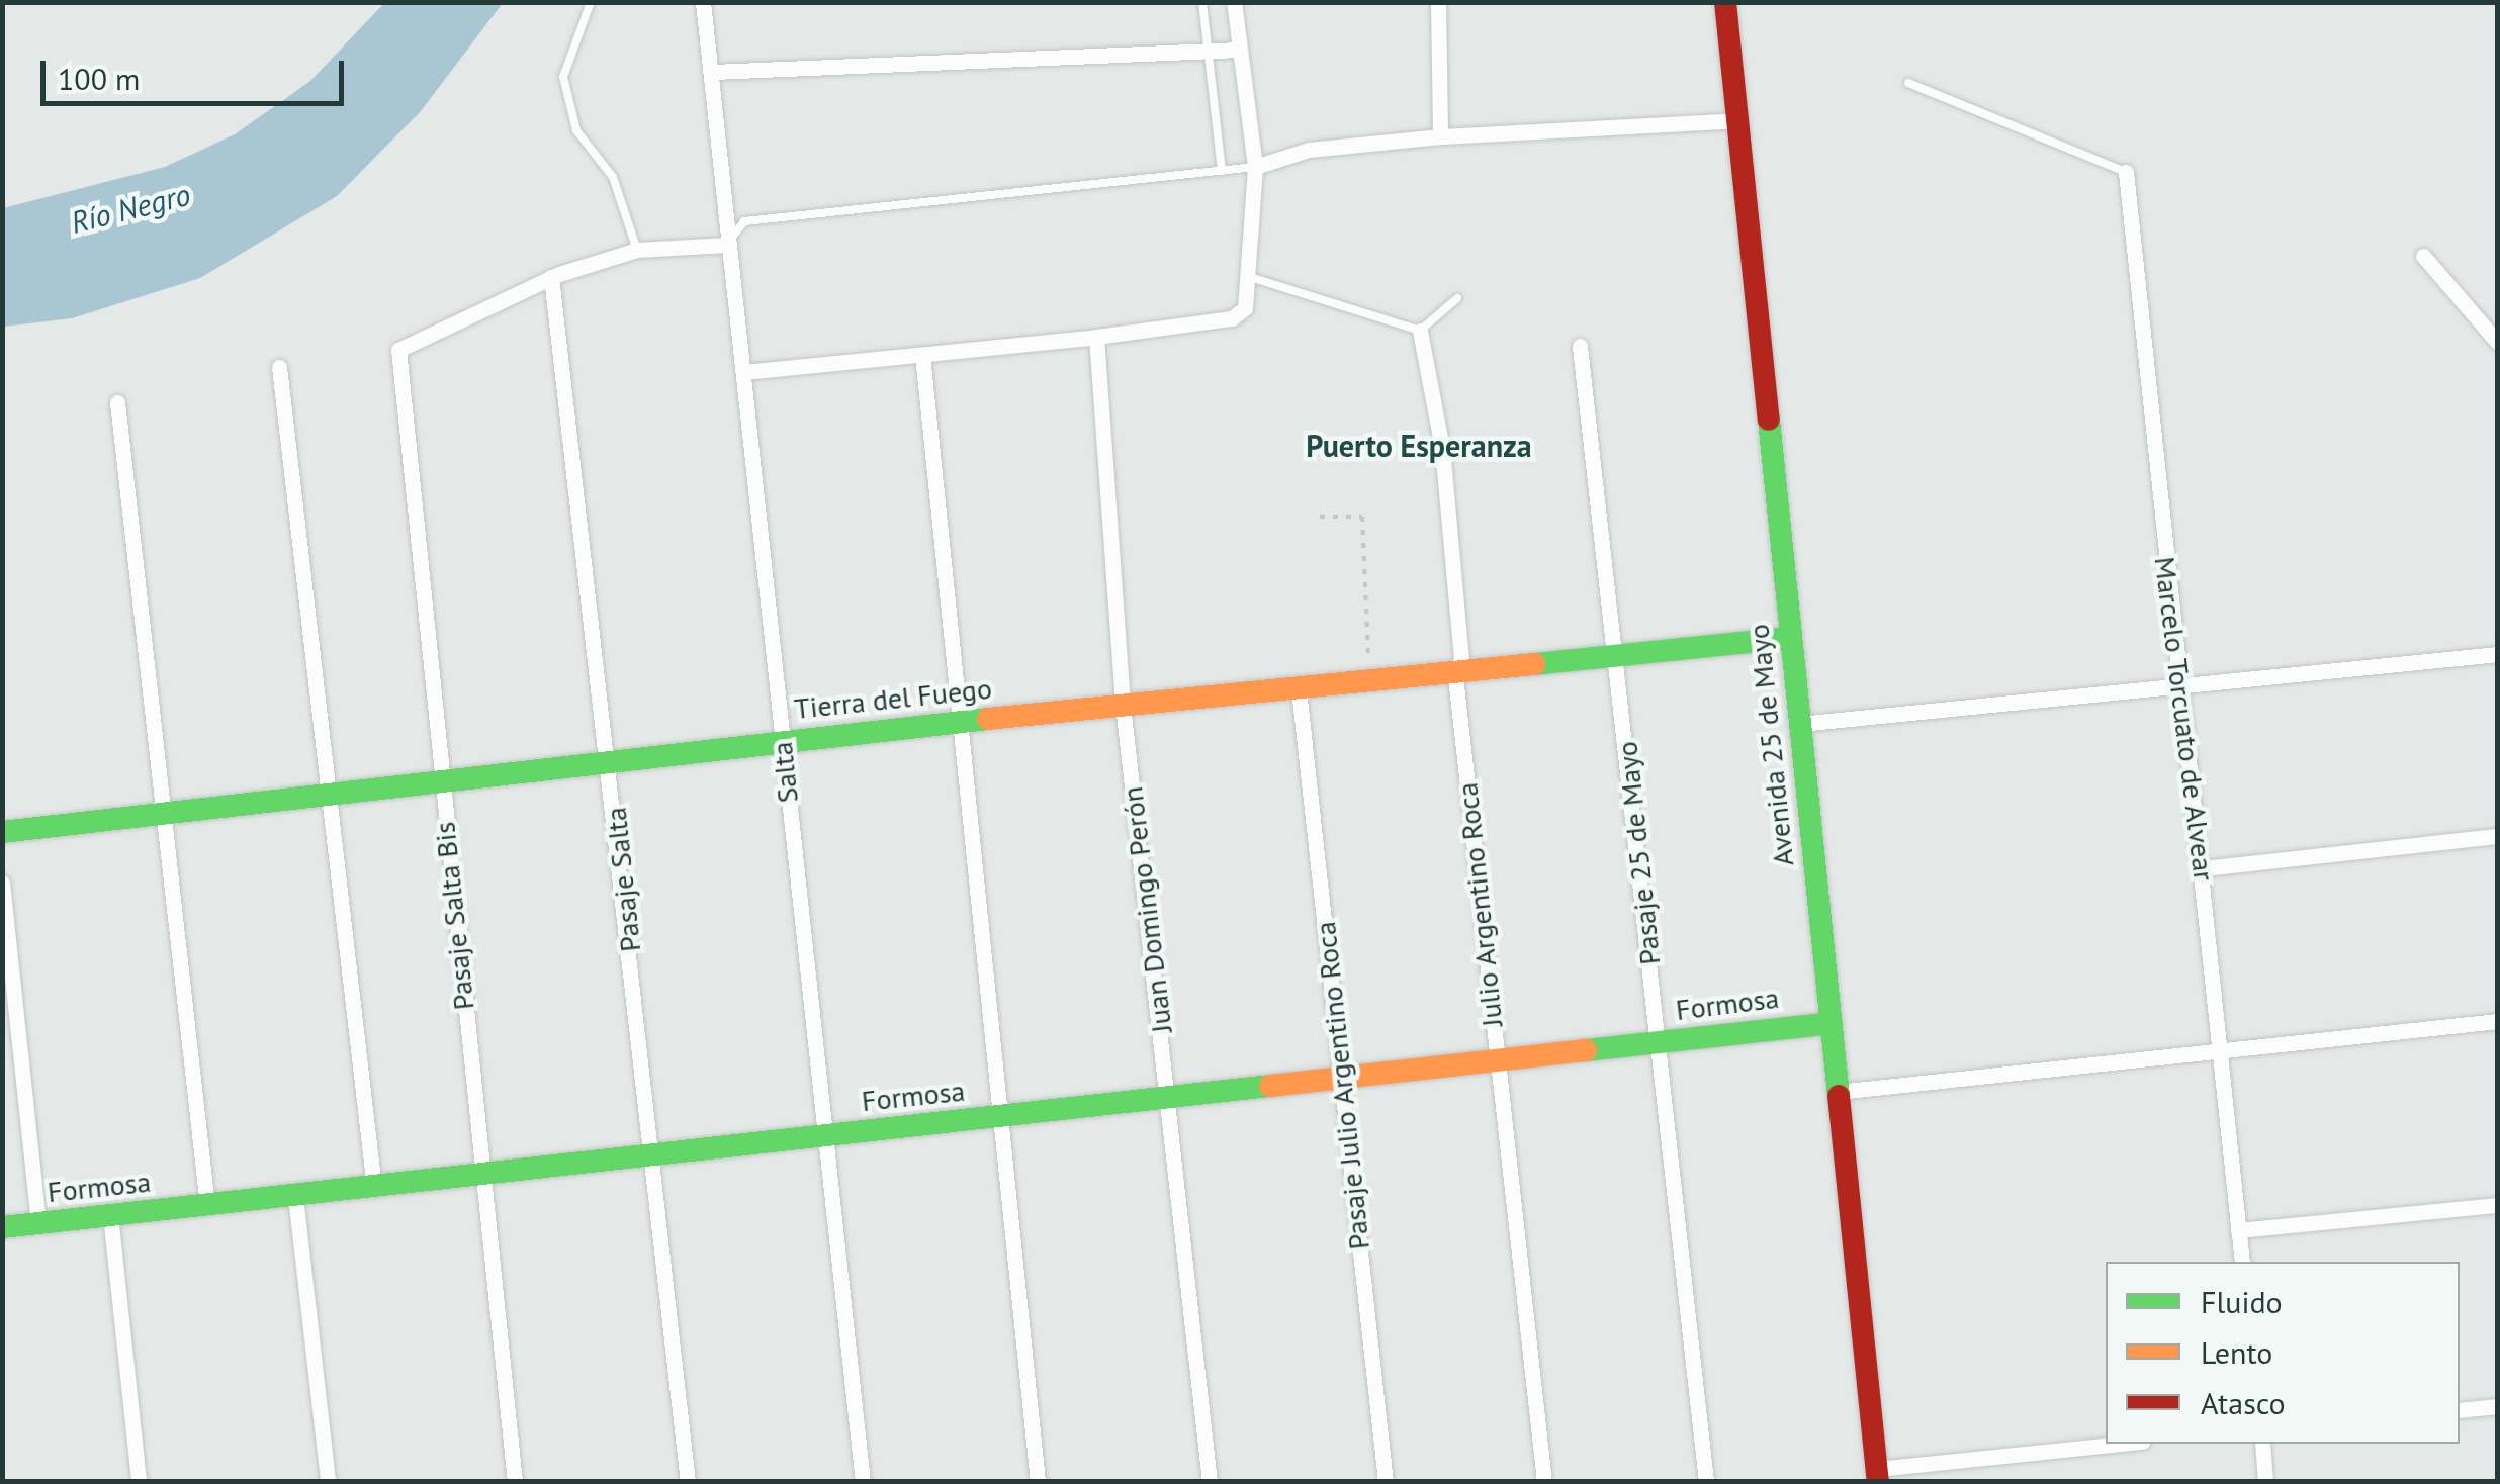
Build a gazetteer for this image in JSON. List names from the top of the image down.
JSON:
{
  "streets": {
    "street": [
      "Tierra del Fuego",
      "Marcelo Torcuato de Alvear",
      "Avenida 25 de Mayo",
      "Salta",
      "Pasaje 25 de Mayo",
      "Pasaje Salta",
      "Julio Argentino Roca",
      "Juan Domingo Perón",
      "Pasaje Salta Bis",
      "Formosa",
      "Pasaje Julio Argentino Roca"
    ]
  },
  "crossings": [
    ["Tierra del Fuego", "Avenida 25 de Mayo"],
    ["Tierra del Fuego", "Salta"],
    ["Tierra del Fuego", "Pasaje 25 de Mayo"],
    ["Tierra del Fuego", "Pasaje Salta"],
    ["Tierra del Fuego", "Julio Argentino Roca"],
    ["Tierra del Fuego", "Juan Domingo Perón"],
    ["Tierra del Fuego", "Pasaje Salta Bis"],
    ["Tierra del Fuego", "Pasaje Julio Argentino Roca"],
    ["Avenida 25 de Mayo", "Formosa"],
    ["Salta", "Formosa"],
    ["Pasaje 25 de Mayo", "Formosa"],
    ["Pasaje Salta", "Pasaje Salta Bis"],
    ["Pasaje Salta", "Formosa"],
    ["Julio Argentino Roca", "Formosa"],
    ["Juan Domingo Perón", "Formosa"],
    ["Pasaje Salta Bis", "Formosa"],
    ["Formosa", "Pasaje Julio Argentino Roca"]
  ],
  "districts": ["Puerto Esperanza"],
  "water": ["Río Negro"],
  "legend": ["Fluido", "Lento", "Atasco"],
  "scale_bar": "100 m"
}
